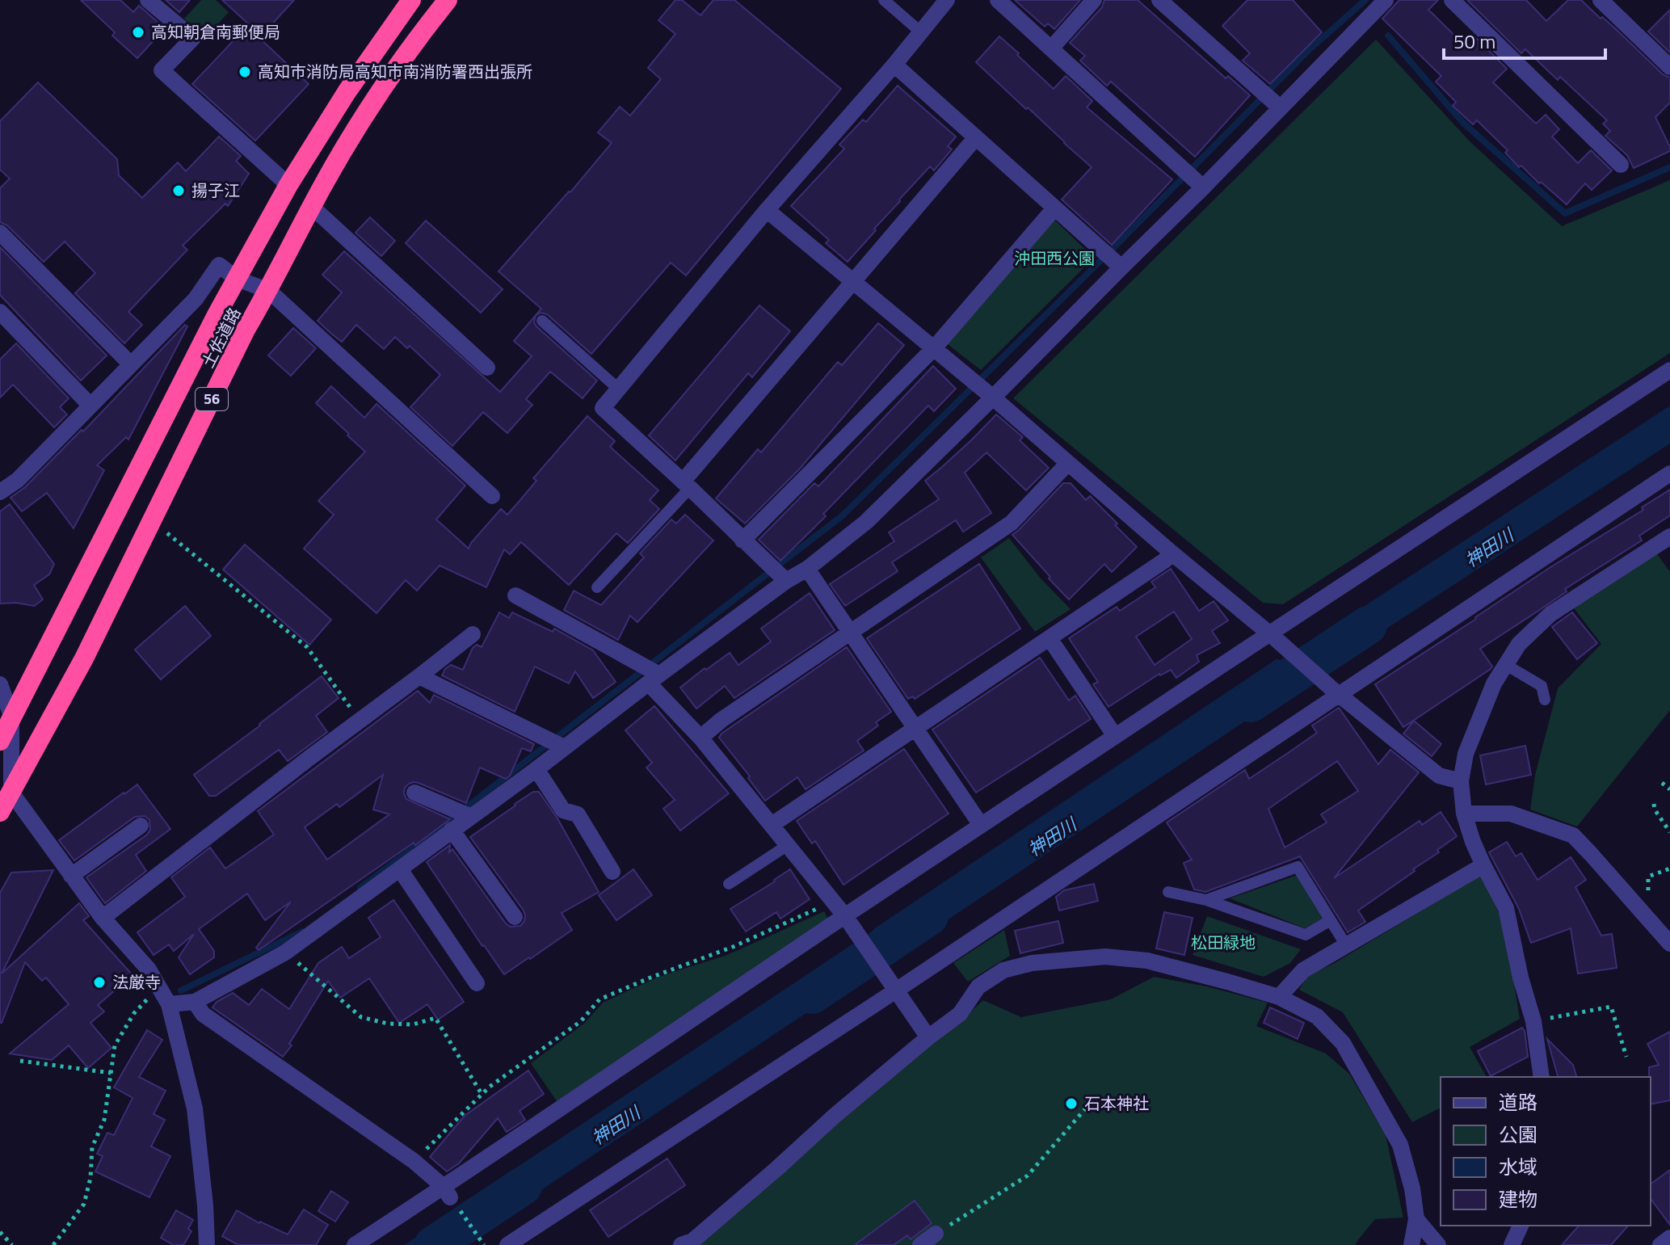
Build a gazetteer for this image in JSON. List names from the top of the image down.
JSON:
{
  "streets": {
    "highway": ["土佐道路", "56"]
  },
  "water": ["神田川"],
  "parks": ["沖田西公園", "松田緑地"],
  "places": [
    "高知朝倉南郵便局",
    "高知市消防局高知市南消防署西出張所",
    "揚子江",
    "法厳寺",
    "石本神社"
  ],
  "legend": [
    "道路",
    "公園",
    "水域",
    "建物"
  ],
  "scale_bar": "50 m"
}
